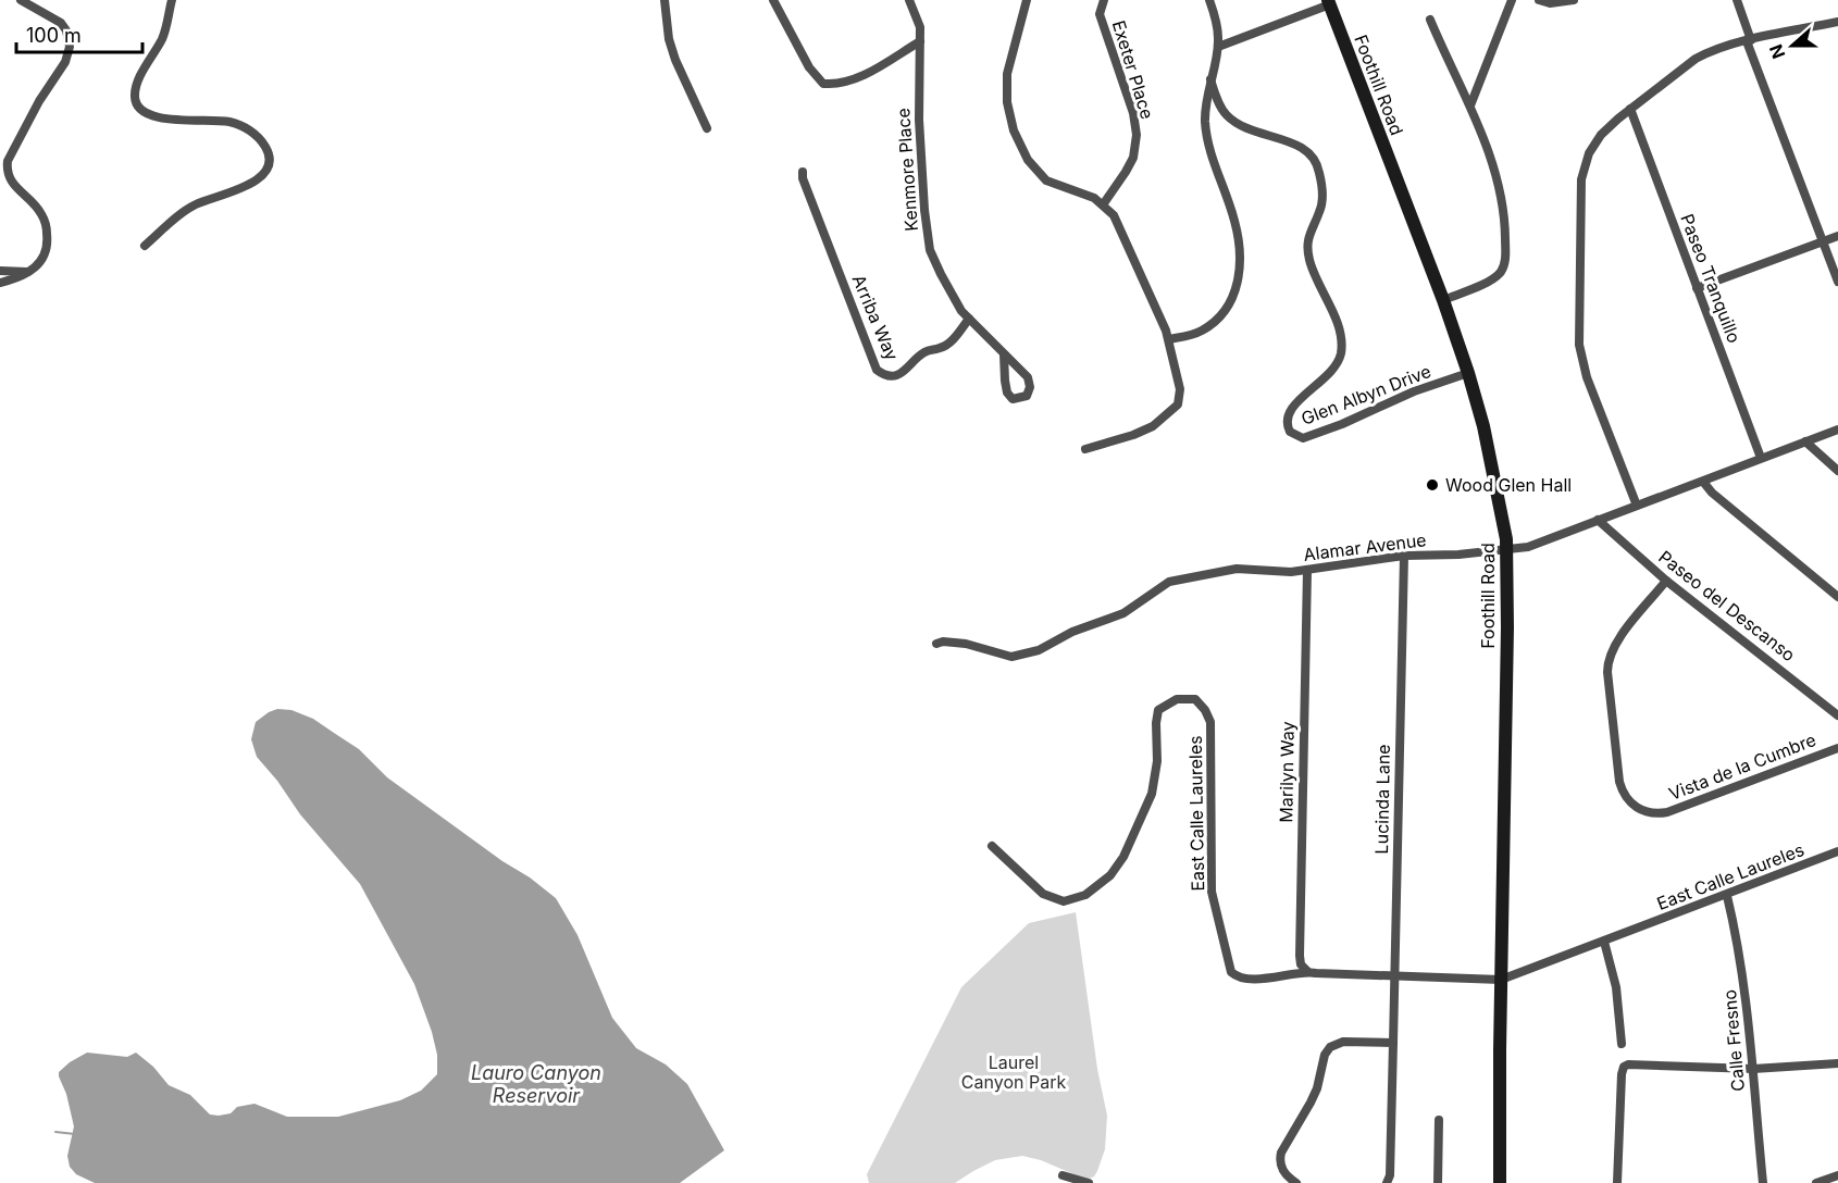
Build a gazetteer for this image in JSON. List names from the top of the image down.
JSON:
{
  "streets": {
    "main road": ["Foothill Road"],
    "street": [
      "Exeter Place",
      "Kenmore Place",
      "Paseo Tranquillo",
      "Arriba Way",
      "Glen Albyn Drive",
      "Alamar Avenue",
      "Paseo del Descanso",
      "Vista de la Cumbre",
      "Marilyn Way",
      "Lucinda Lane",
      "East Calle Laureles",
      "Calle Fresno"
    ]
  },
  "crossings": [
    ["Foothill Road", "Glen Albyn Drive"],
    ["Foothill Road", "Alamar Avenue"],
    ["Foothill Road", "East Calle Laureles"],
    ["Kenmore Place", "Arriba Way"],
    ["Paseo Tranquillo", "Alamar Avenue"],
    ["Alamar Avenue", "Paseo del Descanso"],
    ["Alamar Avenue", "Marilyn Way"],
    ["Alamar Avenue", "Lucinda Lane"],
    ["Paseo del Descanso", "Vista de la Cumbre"],
    ["Marilyn Way", "East Calle Laureles"],
    ["Lucinda Lane", "East Calle Laureles"],
    ["East Calle Laureles", "Calle Fresno"]
  ],
  "water": ["Lauro Canyon Reservoir"],
  "parks": ["Laurel Canyon Park"],
  "places": ["Wood Glen Hall"],
  "scale_bar": "100 m",
  "north": "left"
}
